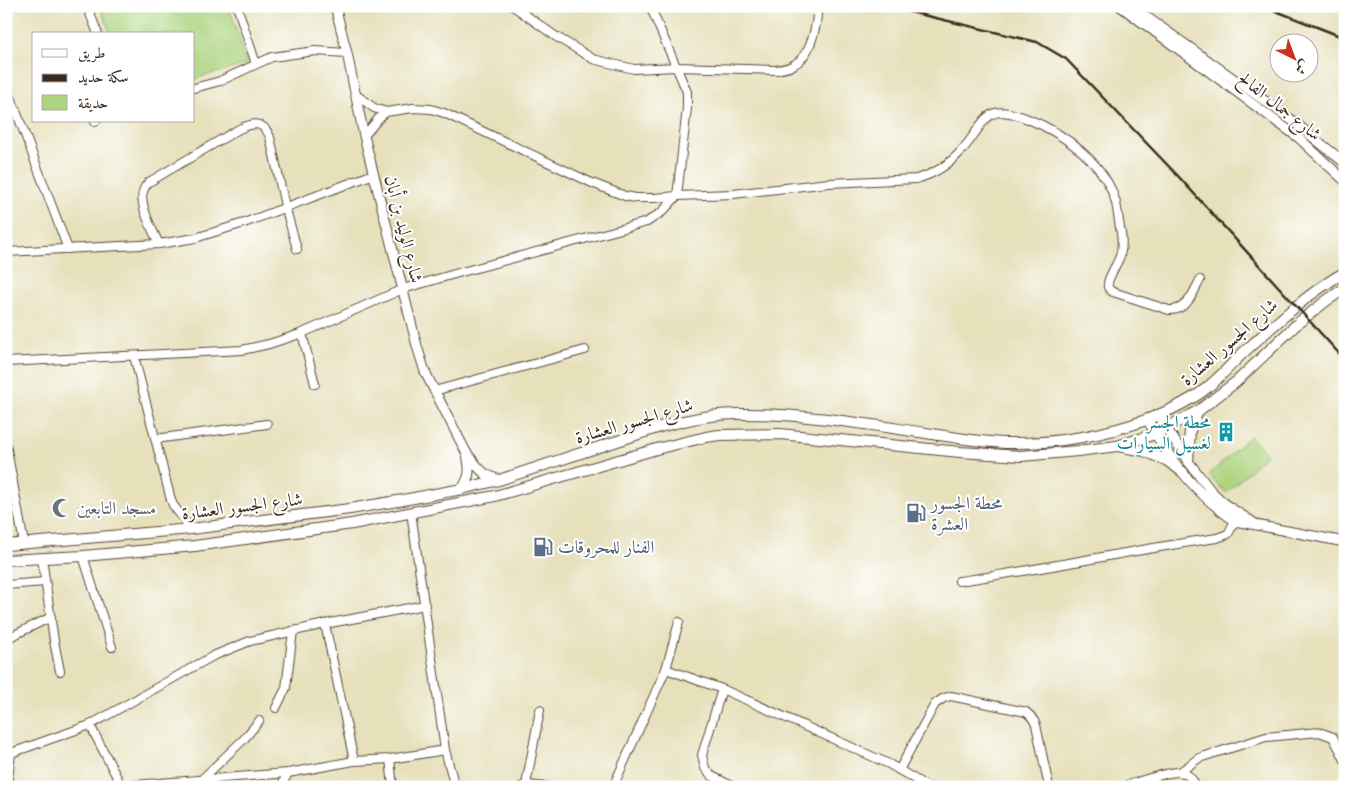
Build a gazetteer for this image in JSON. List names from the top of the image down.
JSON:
{
  "streets": {
    "main road": ["شارع الجسور العشارة"],
    "street": ["شارع جمال الفالح", "شارع الوليد بن أبان"]
  },
  "crossings": [
    ["شارع الوليد بن أبان", "شارع الجسور العشارة"]
  ],
  "places": {
    "building": ["محطة الجسر لغسيل السيارات"],
    "mosque": ["مسجد التابعين"],
    "fuel station": ["محطة الجسور العشرة", "الفنار للمحروقات"]
  },
  "legend": ["طريق", "سكة حديد", "حديقة"],
  "north": "bottom right"
}
